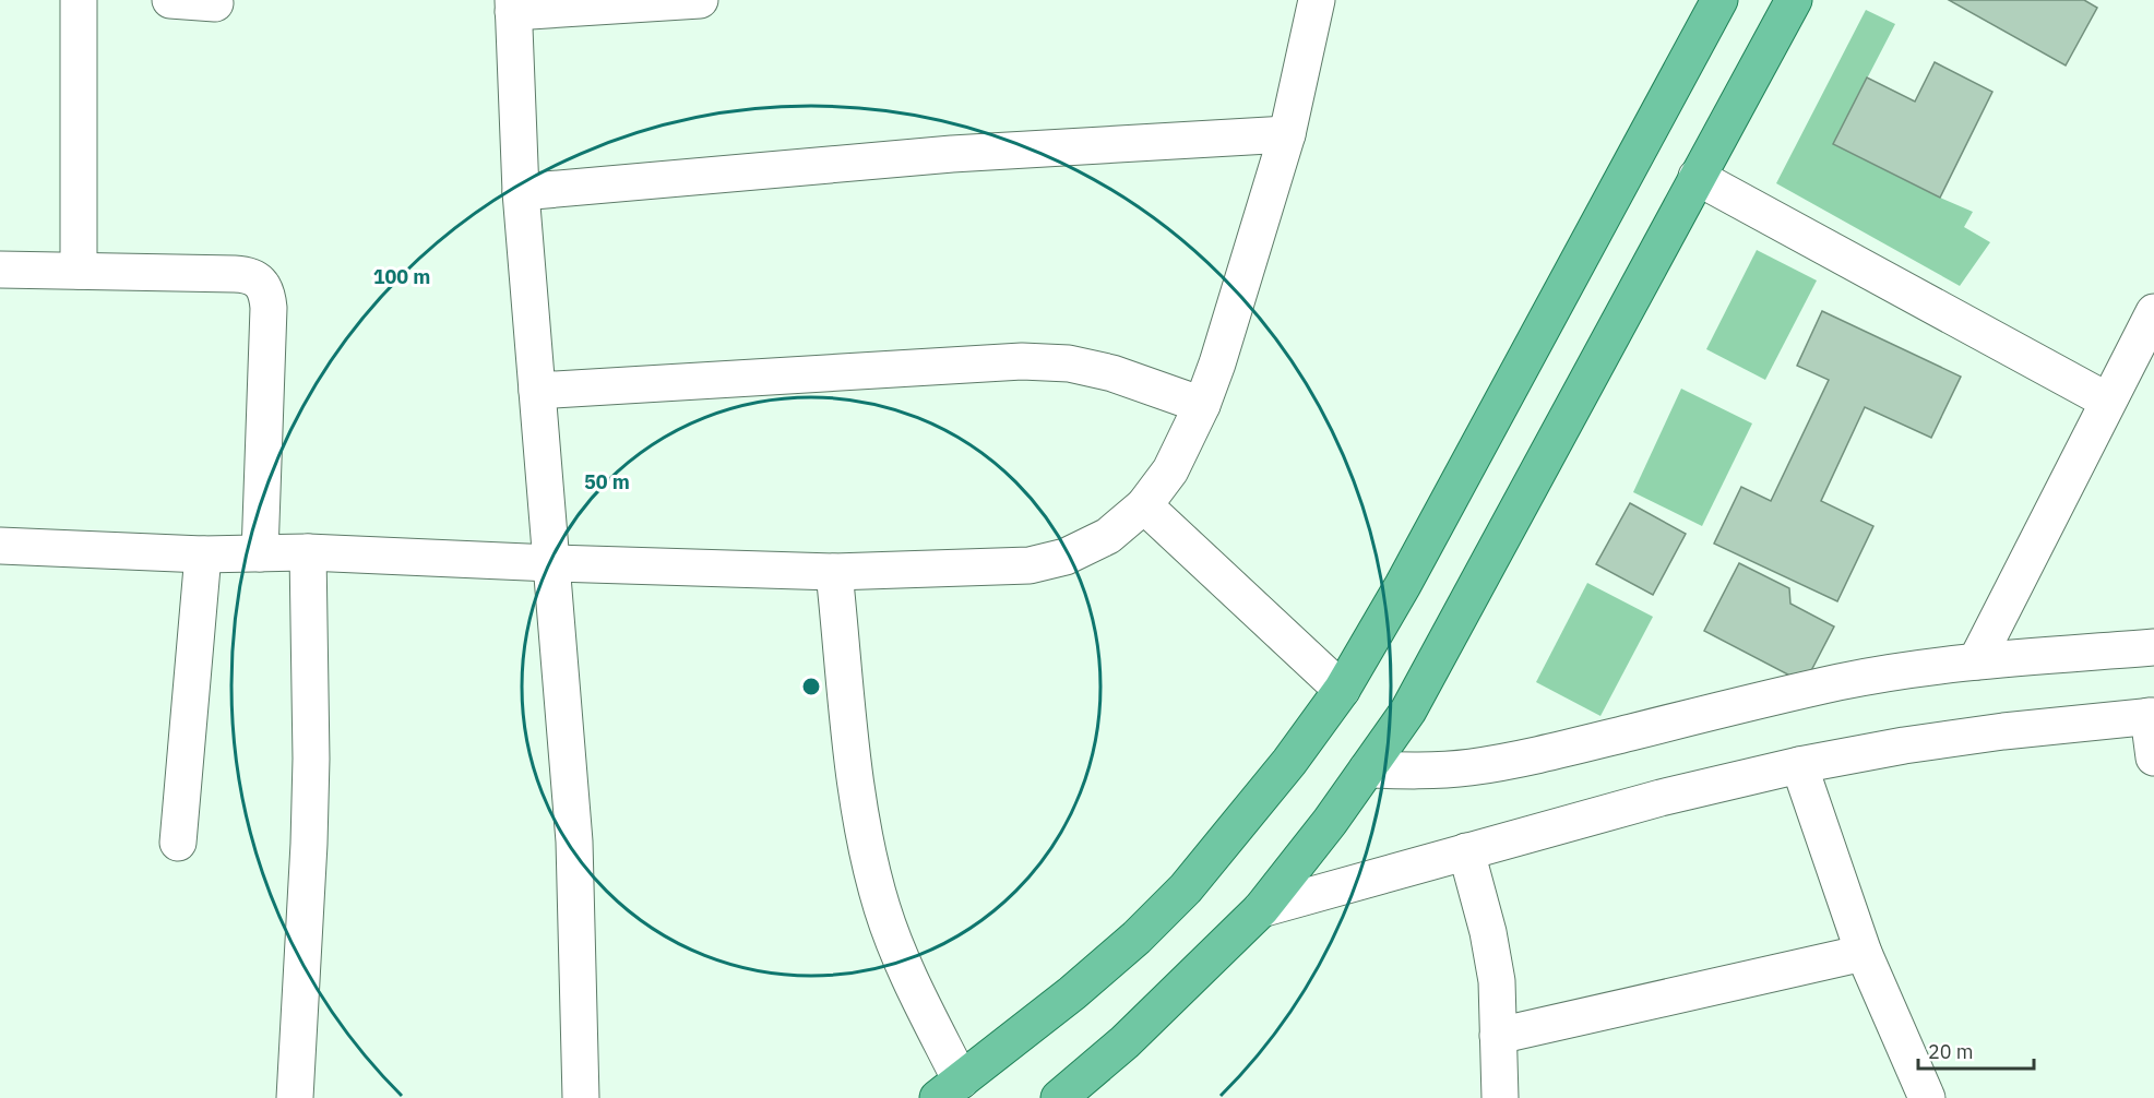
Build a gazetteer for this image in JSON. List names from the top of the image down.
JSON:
{
  "scale_bar": "20 m",
  "rings": ["100 m", "50 m"]
}
